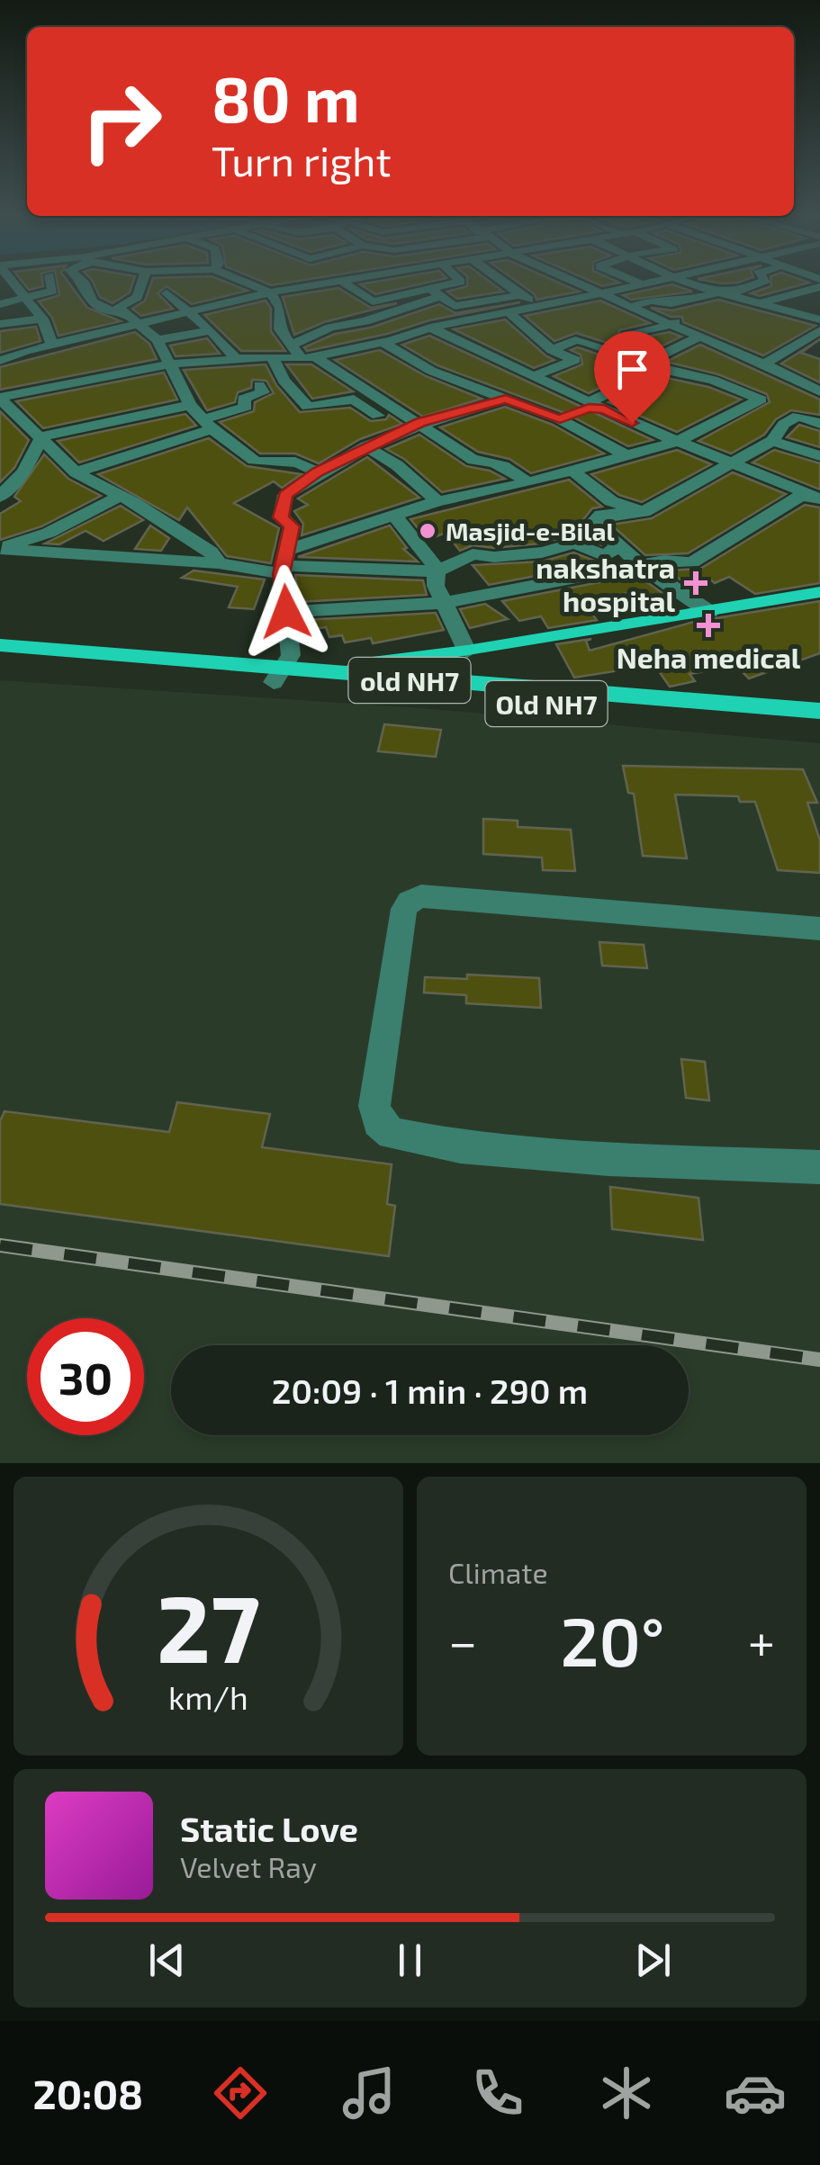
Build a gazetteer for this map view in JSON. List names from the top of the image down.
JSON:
{
  "streets": {
    "main road": ["old NH7", "Old NH7"]
  },
  "crossings": [
    ["old NH7", "Old NH7"]
  ],
  "places": {
    "other": ["Masjid-e-Bilal"],
    "health": ["nakshatra hospital", "Neha medical"]
  },
  "page": {
    "turn": ["80 m", "Turn right"],
    "limit": "30",
    "trip": "20:09 · 1 min · 290 m",
    "tile": "Climate",
    "heat": ["−", "20°", "+"],
    "song": ["Static Love", "Velvet Ray"],
    "tabs": "20:08",
    "gauge": ["27", "km/h"]
  }
}
